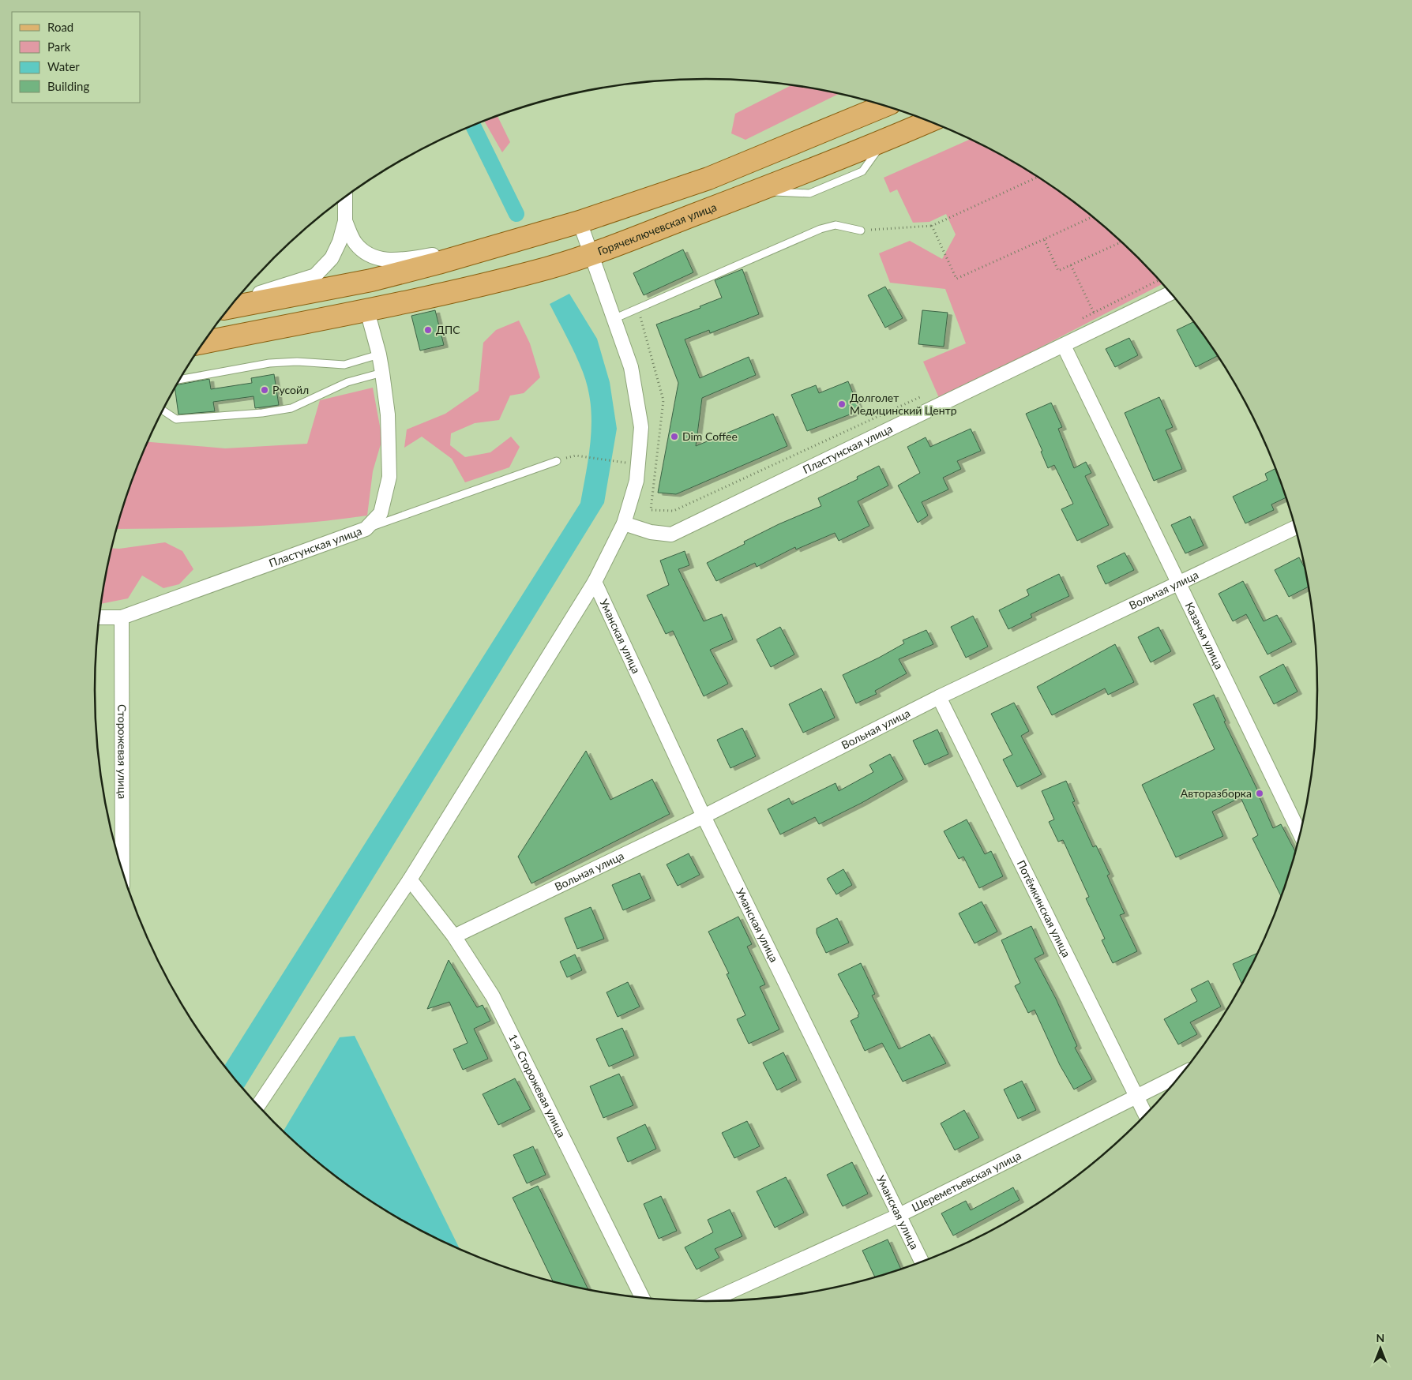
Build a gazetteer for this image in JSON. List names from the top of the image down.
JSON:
{
  "streets": {
    "main road": ["Горячеключевская улица"],
    "street": [
      "Пластунская улица",
      "Вольная улица",
      "Казачья улица",
      "Уманская улица",
      "Сторожевая улица",
      "Потёмкинская улица",
      "1-я Сторожевая улица",
      "Шереметьевская улица"
    ]
  },
  "crossings": [
    ["Горячеключевская улица", "Пластунская улица"],
    ["Пластунская улица", "Казачья улица"],
    ["Пластунская улица", "Сторожевая улица"],
    ["Вольная улица", "Казачья улица"],
    ["Вольная улица", "Уманская улица"],
    ["Вольная улица", "Потёмкинская улица"],
    ["Вольная улица", "1-я Сторожевая улица"],
    ["Уманская улица", "Шереметьевская улица"],
    ["Потёмкинская улица", "Шереметьевская улица"]
  ],
  "places": [
    "ДПС",
    "Русойл",
    "Долголет Медицинский Центр",
    "Dim Coffee",
    "Авторазборка"
  ],
  "legend": [
    "Road",
    "Park",
    "Water",
    "Building"
  ],
  "north": "top"
}
